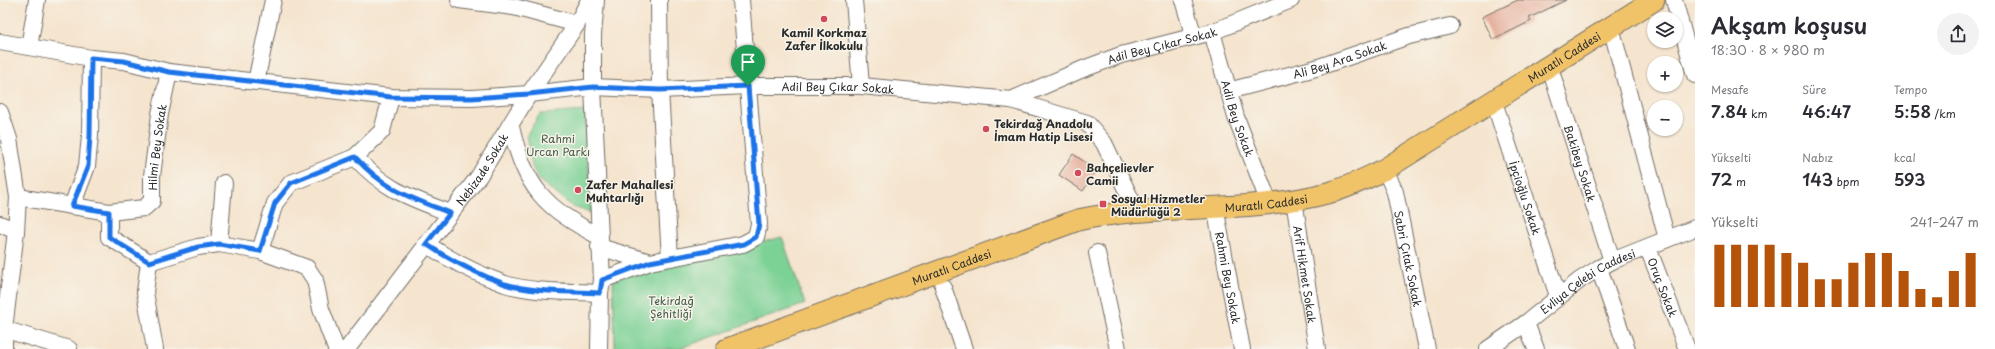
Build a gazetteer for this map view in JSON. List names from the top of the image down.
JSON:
{
  "streets": {
    "main road": ["Muratlı Caddesi"],
    "street": [
      "Adil Bey Çıkar Sokak",
      "Ali Bey Ara Sokak",
      "Adil Bey Sokak",
      "Hilmi Bey Sokak",
      "Bakibey Sokak",
      "Nebizade Sokak",
      "İpçioğlu Sokak",
      "Sabri Çıtak Sokak",
      "Arif Hikmet Sokak",
      "Rahmi Bey Sokak",
      "Evliya Çelebi Caddesi",
      "Oruç Sokak"
    ]
  },
  "crossings": [
    ["Adil Bey Çıkar Sokak", "Muratlı Caddesi"],
    ["Adil Bey Çıkar Sokak", "Adil Bey Sokak"],
    ["Adil Bey Çıkar Sokak", "Hilmi Bey Sokak"],
    ["Adil Bey Çıkar Sokak", "Nebizade Sokak"],
    ["Muratlı Caddesi", "Adil Bey Sokak"],
    ["Muratlı Caddesi", "Bakibey Sokak"],
    ["Muratlı Caddesi", "İpçioğlu Sokak"],
    ["Muratlı Caddesi", "Sabri Çıtak Sokak"],
    ["Muratlı Caddesi", "Arif Hikmet Sokak"],
    ["Muratlı Caddesi", "Rahmi Bey Sokak"],
    ["Ali Bey Ara Sokak", "Adil Bey Sokak"],
    ["Bakibey Sokak", "Evliya Çelebi Caddesi"],
    ["İpçioğlu Sokak", "Evliya Çelebi Caddesi"],
    ["Evliya Çelebi Caddesi", "Oruç Sokak"]
  ],
  "parks": ["Rahmi Urcan Parkı", "Tekirdağ Şehitliği"],
  "places": {
    "other": [
      "Kamil Korkmaz Zafer İlkokulu",
      "Tekirdağ Anadolu İmam Hatip Lisesi",
      "Bahçelievler Camii",
      "Zafer Mahallesi Muhtarlığı"
    ],
    "transit": ["Sosyal Hizmetler Müdürlüğü 2"]
  },
  "page": {
    "heading": ["Akşam koşusu", "18:30 · 8 × 980 m"],
    "map_buttons": ["+", "−"],
    "stats": [
      ["Mesafe", "7.84 km"],
      ["Süre", "46:47"],
      ["Tempo", "5:58 /km"],
      ["Yükselti", "72 m"],
      ["Nabız", "143 bpm"],
      ["kcal", "593"]
    ],
    "chart": ["Yükselti", "241–247 m"]
  }
}
